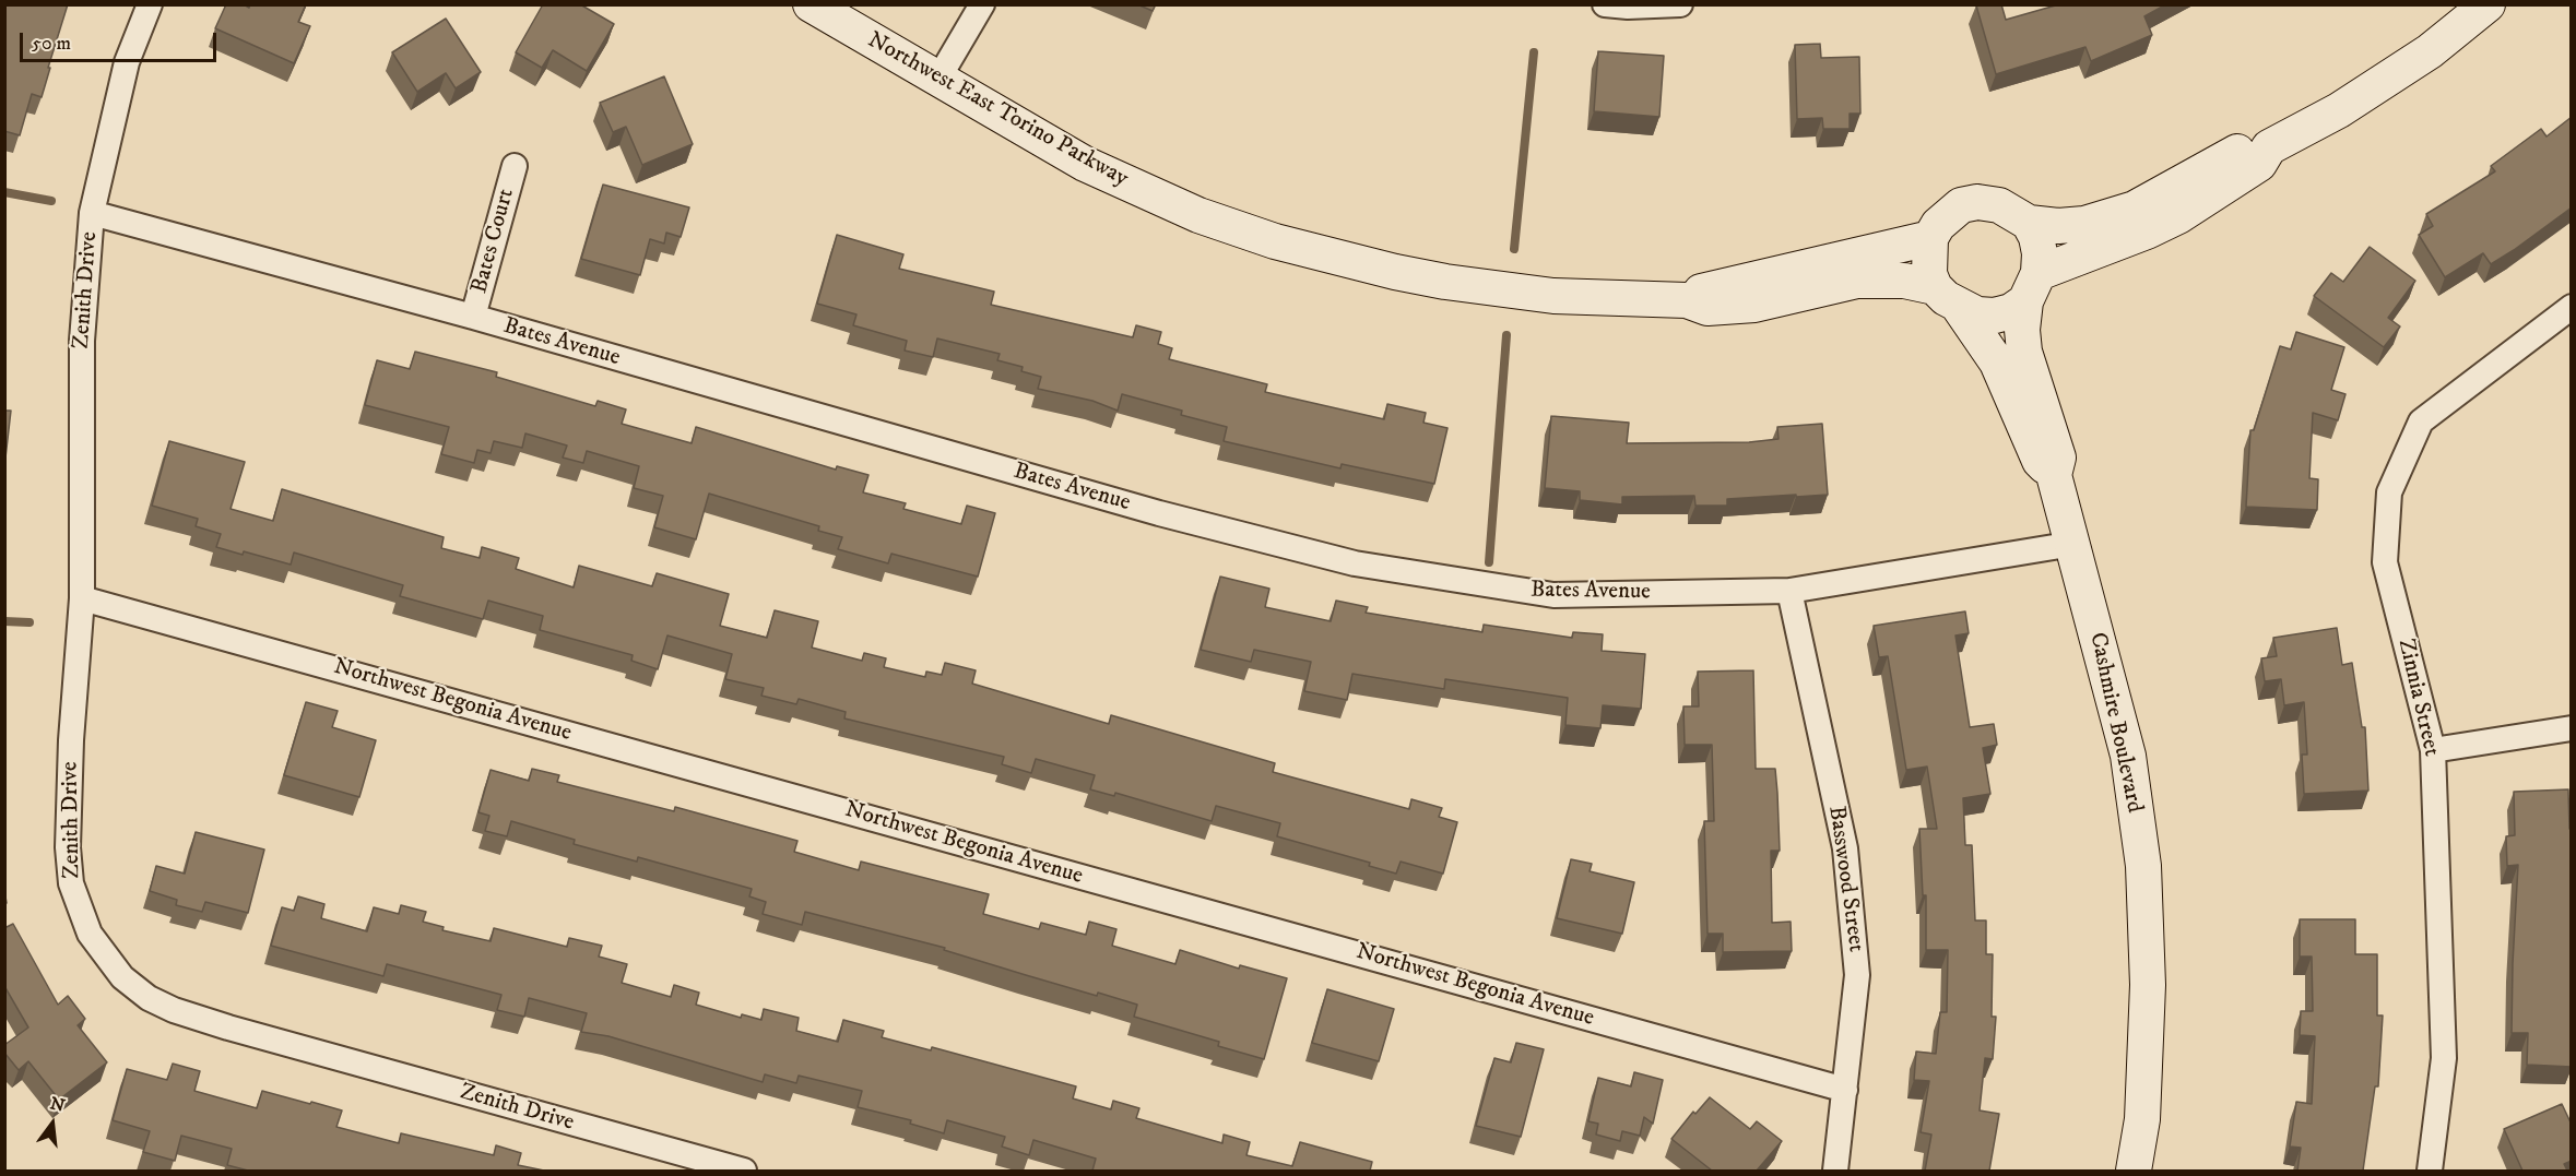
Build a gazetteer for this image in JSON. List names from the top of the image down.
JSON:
{
  "streets": {
    "street": [
      "Northwest East Torino Parkway",
      "Bates Court",
      "Zenith Drive",
      "Bates Avenue",
      "Zinnia Street",
      "Northwest Begonia Avenue",
      "Cashmire Boulevard",
      "Basswood Street"
    ]
  },
  "crossings": [
    ["Northwest East Torino Parkway", "Cashmire Boulevard"],
    ["Bates Court", "Bates Avenue"],
    ["Zenith Drive", "Bates Avenue"],
    ["Zenith Drive", "Northwest Begonia Avenue"],
    ["Bates Avenue", "Cashmire Boulevard"],
    ["Bates Avenue", "Basswood Street"],
    ["Northwest Begonia Avenue", "Basswood Street"]
  ],
  "scale_bar": "50 m",
  "north": "top"
}
